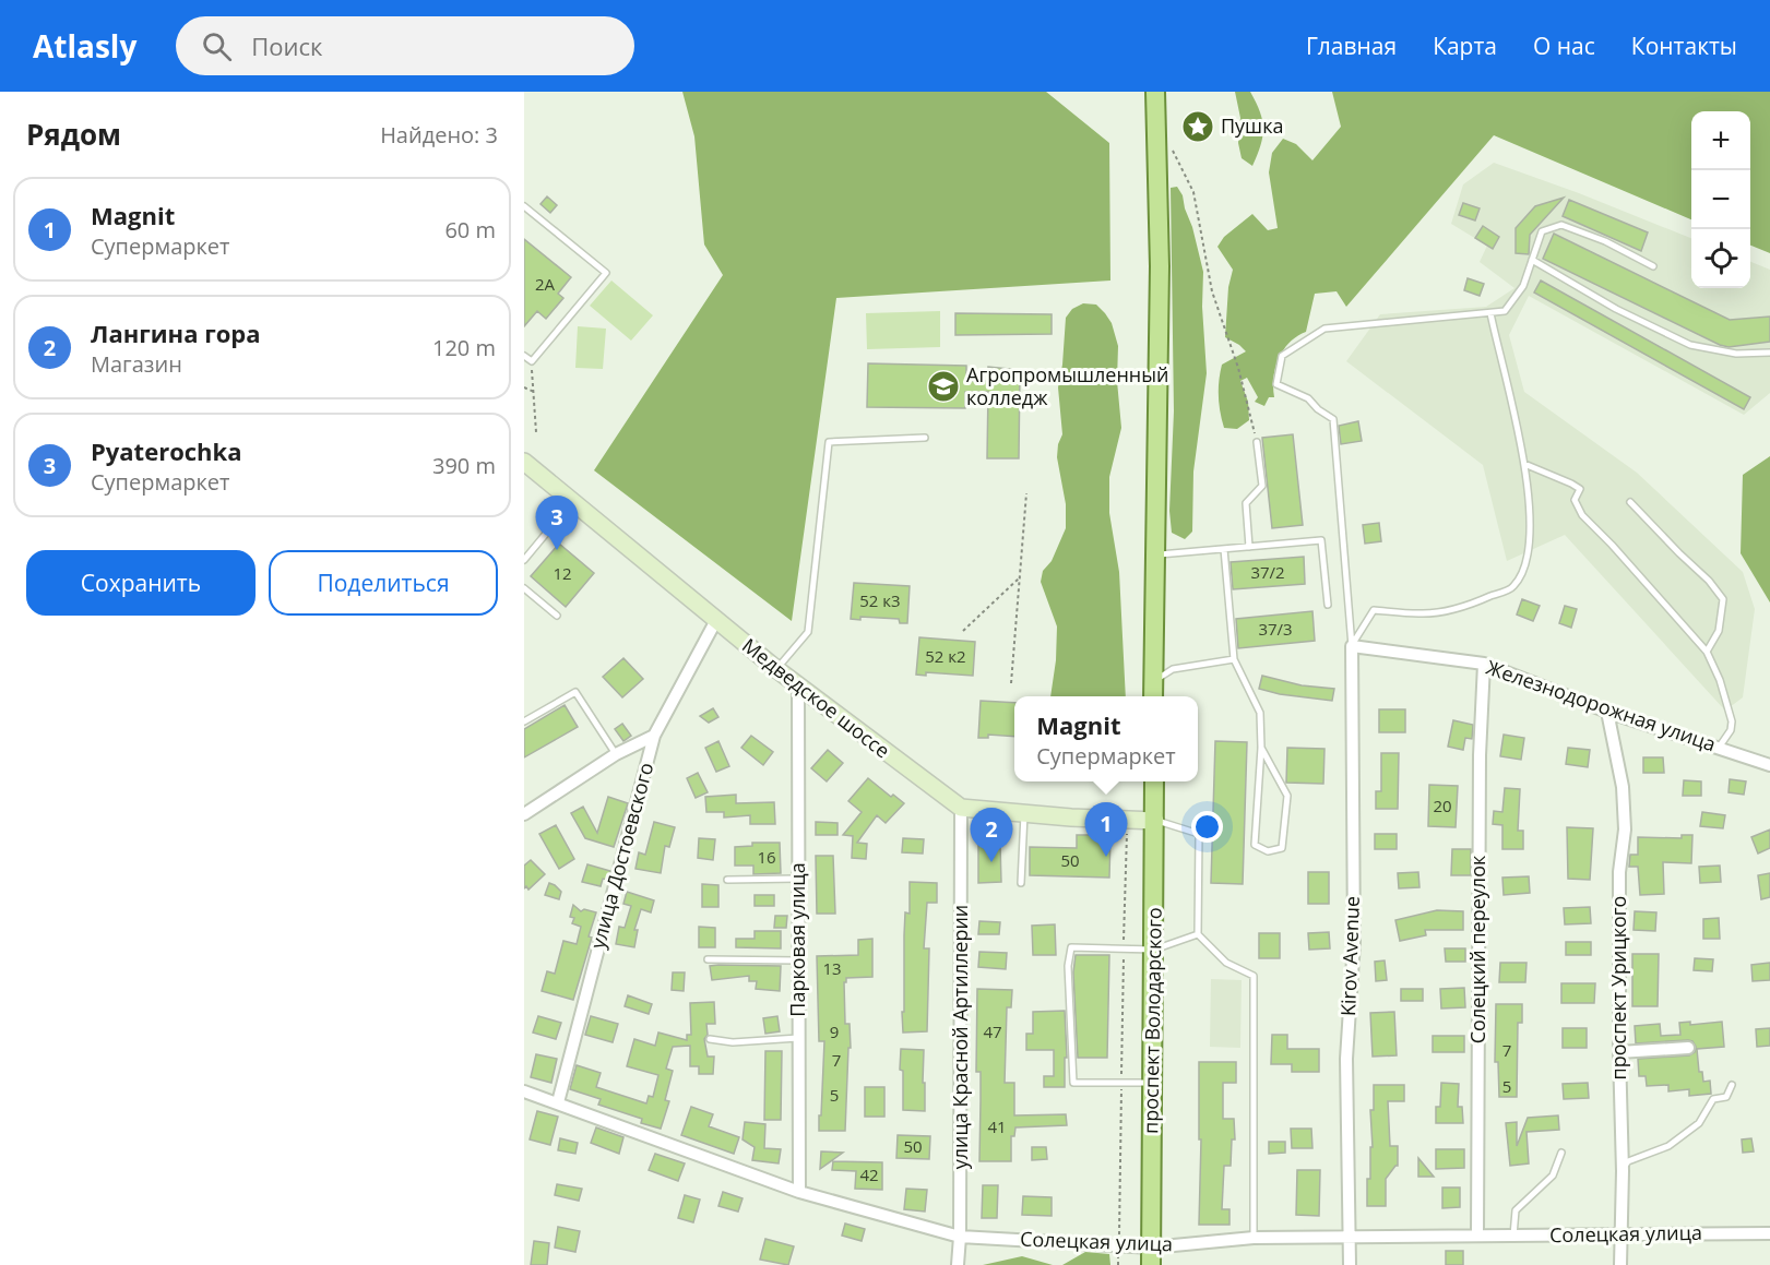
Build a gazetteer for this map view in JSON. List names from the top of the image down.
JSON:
{
  "streets": {
    "main road": ["Медведское шоссе", "проспект Володарского"],
    "street": [
      "Железнодорожная улица",
      "улица Достоевского",
      "Парковая улица",
      "Солецкий переулок",
      "Kirov Avenue",
      "проспект Урицкого",
      "улица Красной Артиллерии",
      "Солецкая улица"
    ]
  },
  "crossings": [
    ["Медведское шоссе", "улица Достоевского"],
    ["Медведское шоссе", "Парковая улица"],
    ["Медведское шоссе", "улица Красной Артиллерии"],
    ["Железнодорожная улица", "Солецкий переулок"],
    ["Железнодорожная улица", "Kirov Avenue"],
    ["Железнодорожная улица", "проспект Урицкого"],
    ["улица Достоевского", "Солецкая улица"],
    ["Парковая улица", "Солецкая улица"],
    ["Солецкий переулок", "Солецкая улица"],
    ["Kirov Avenue", "Солецкая улица"],
    ["проспект Урицкого", "Солецкая улица"],
    ["проспект Володарского", "Солецкая улица"],
    ["улица Красной Артиллерии", "Солецкая улица"]
  ],
  "places": {
    "place": ["Пушка"],
    "school or university": ["Агропромышленный колледж"]
  },
  "house_numbers": [
    "2А",
    "37/2",
    "12",
    "52 к3",
    "37/3",
    "52 к2",
    "20",
    "16",
    "50",
    "13",
    "9",
    "47",
    "7",
    "7",
    "5",
    "5",
    "41",
    "50",
    "42"
  ],
  "page": {
    "header": "Atlasly",
    "search": "Поиск",
    "nav": [
      "Главная",
      "Карта",
      "О нас",
      "Контакты"
    ],
    "heading": ["Рядом", "Найдено: 3"],
    "map_buttons": ["+", "−"],
    "list": [
      {
        "mark": "1",
        "name": "Magnit",
        "note": "Супермаркет",
        "value": "60 m"
      },
      {
        "mark": "2",
        "name": "Лангина гора",
        "note": "Магазин",
        "value": "120 m"
      },
      {
        "mark": "3",
        "name": "Pyaterochka",
        "note": "Супермаркет",
        "value": "390 m"
      }
    ],
    "pins": ["3", "1", "2"],
    "buttons": ["Сохранить", "Поделиться"],
    "popup": ["Magnit", "Супермаркет"]
  }
}
